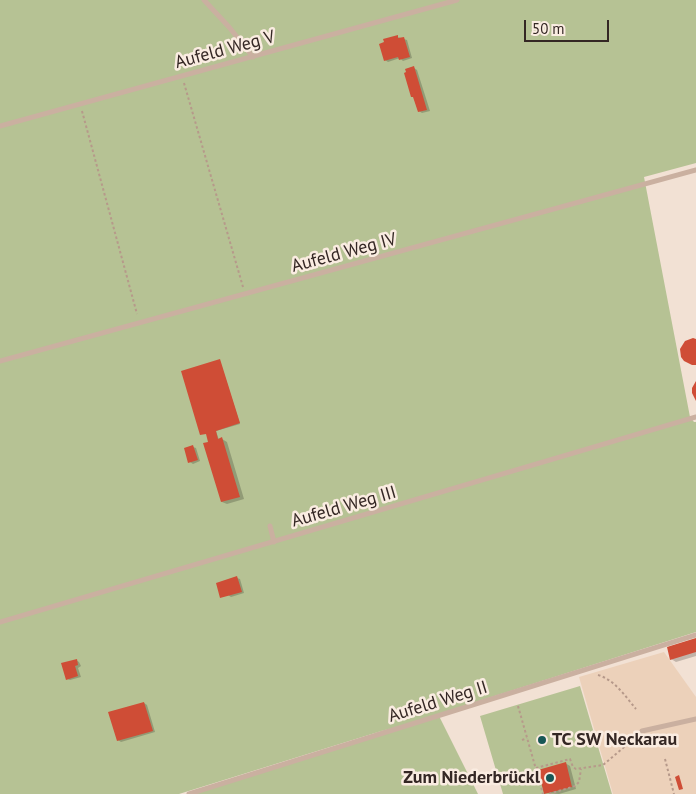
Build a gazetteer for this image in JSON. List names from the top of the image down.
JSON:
{
  "streets": {
    "lane": [
      "Aufeld Weg V",
      "Aufeld Weg IV",
      "Aufeld Weg III",
      "Aufeld Weg II"
    ]
  },
  "places": ["TC SW Neckarau", "Zum Niederbrückl"],
  "scale_bar": "50 m"
}
